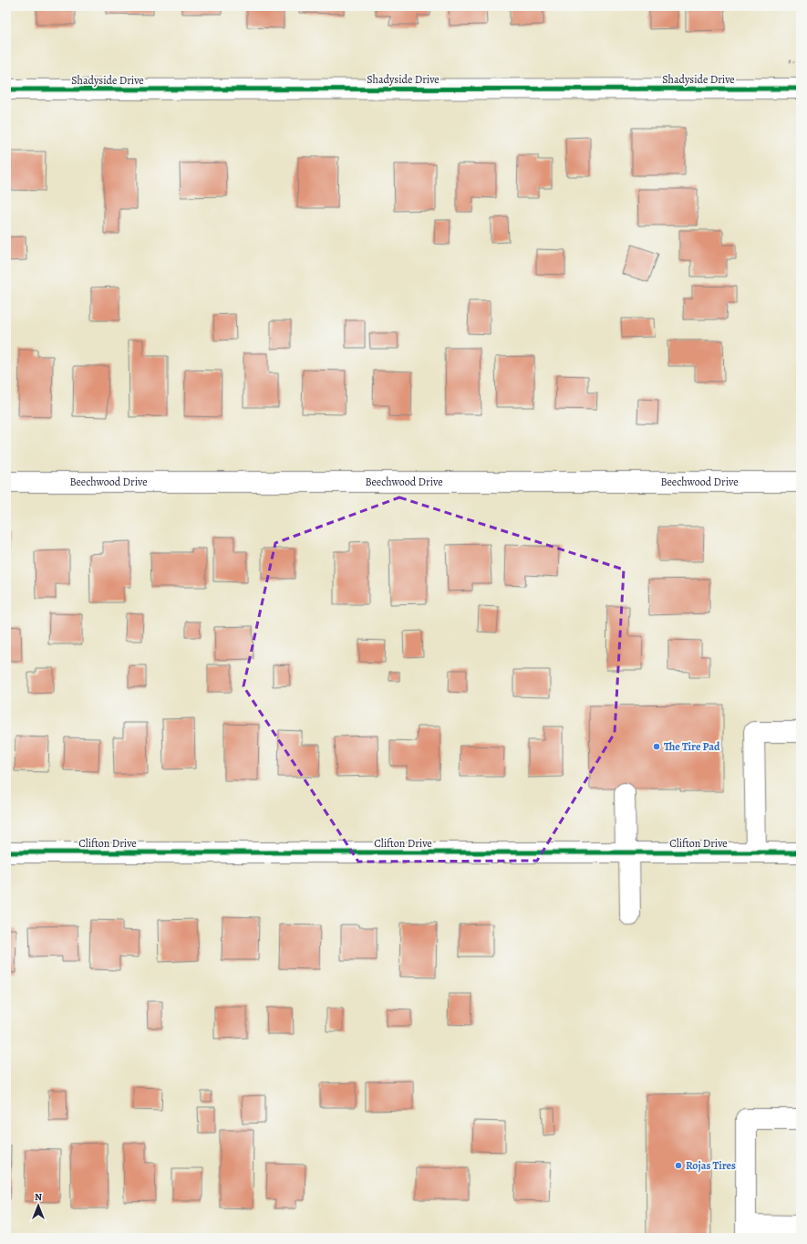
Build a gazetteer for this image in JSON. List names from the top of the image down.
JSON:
{
  "streets": {
    "street": ["Shadyside Drive", "Beechwood Drive", "Clifton Drive"]
  },
  "places": ["The Tire Pad", "Rojas Tires"],
  "north": "top"
}
